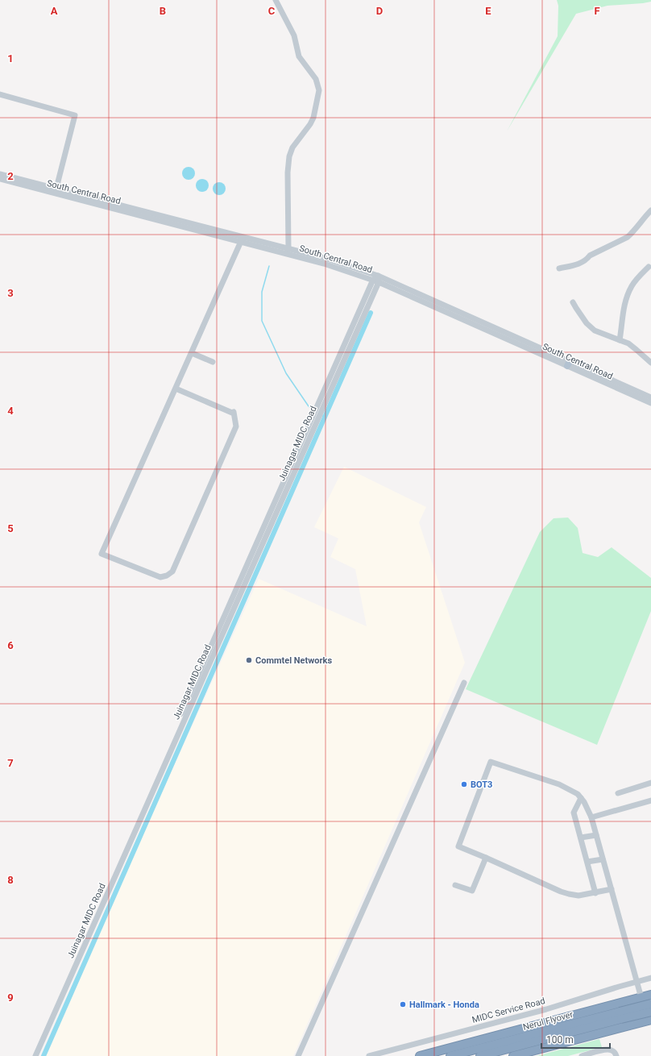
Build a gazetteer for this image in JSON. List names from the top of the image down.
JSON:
{
  "streets": {
    "highway": ["Nerul Flyover"],
    "street": ["South Central Road", "Juinagar MIDC Road", "MIDC Service Road"]
  },
  "crossings": [
    ["South Central Road", "Juinagar MIDC Road"]
  ],
  "places": ["Commtel Networks", "BOT3", "Hallmark - Honda"],
  "scale_bar": "100 m",
  "grid": {
    "columns": [
      "A",
      "B",
      "C",
      "D",
      "E",
      "F"
    ],
    "rows": [
      "1",
      "2",
      "3",
      "4",
      "5",
      "6",
      "7",
      "8",
      "9"
    ]
  }
}
